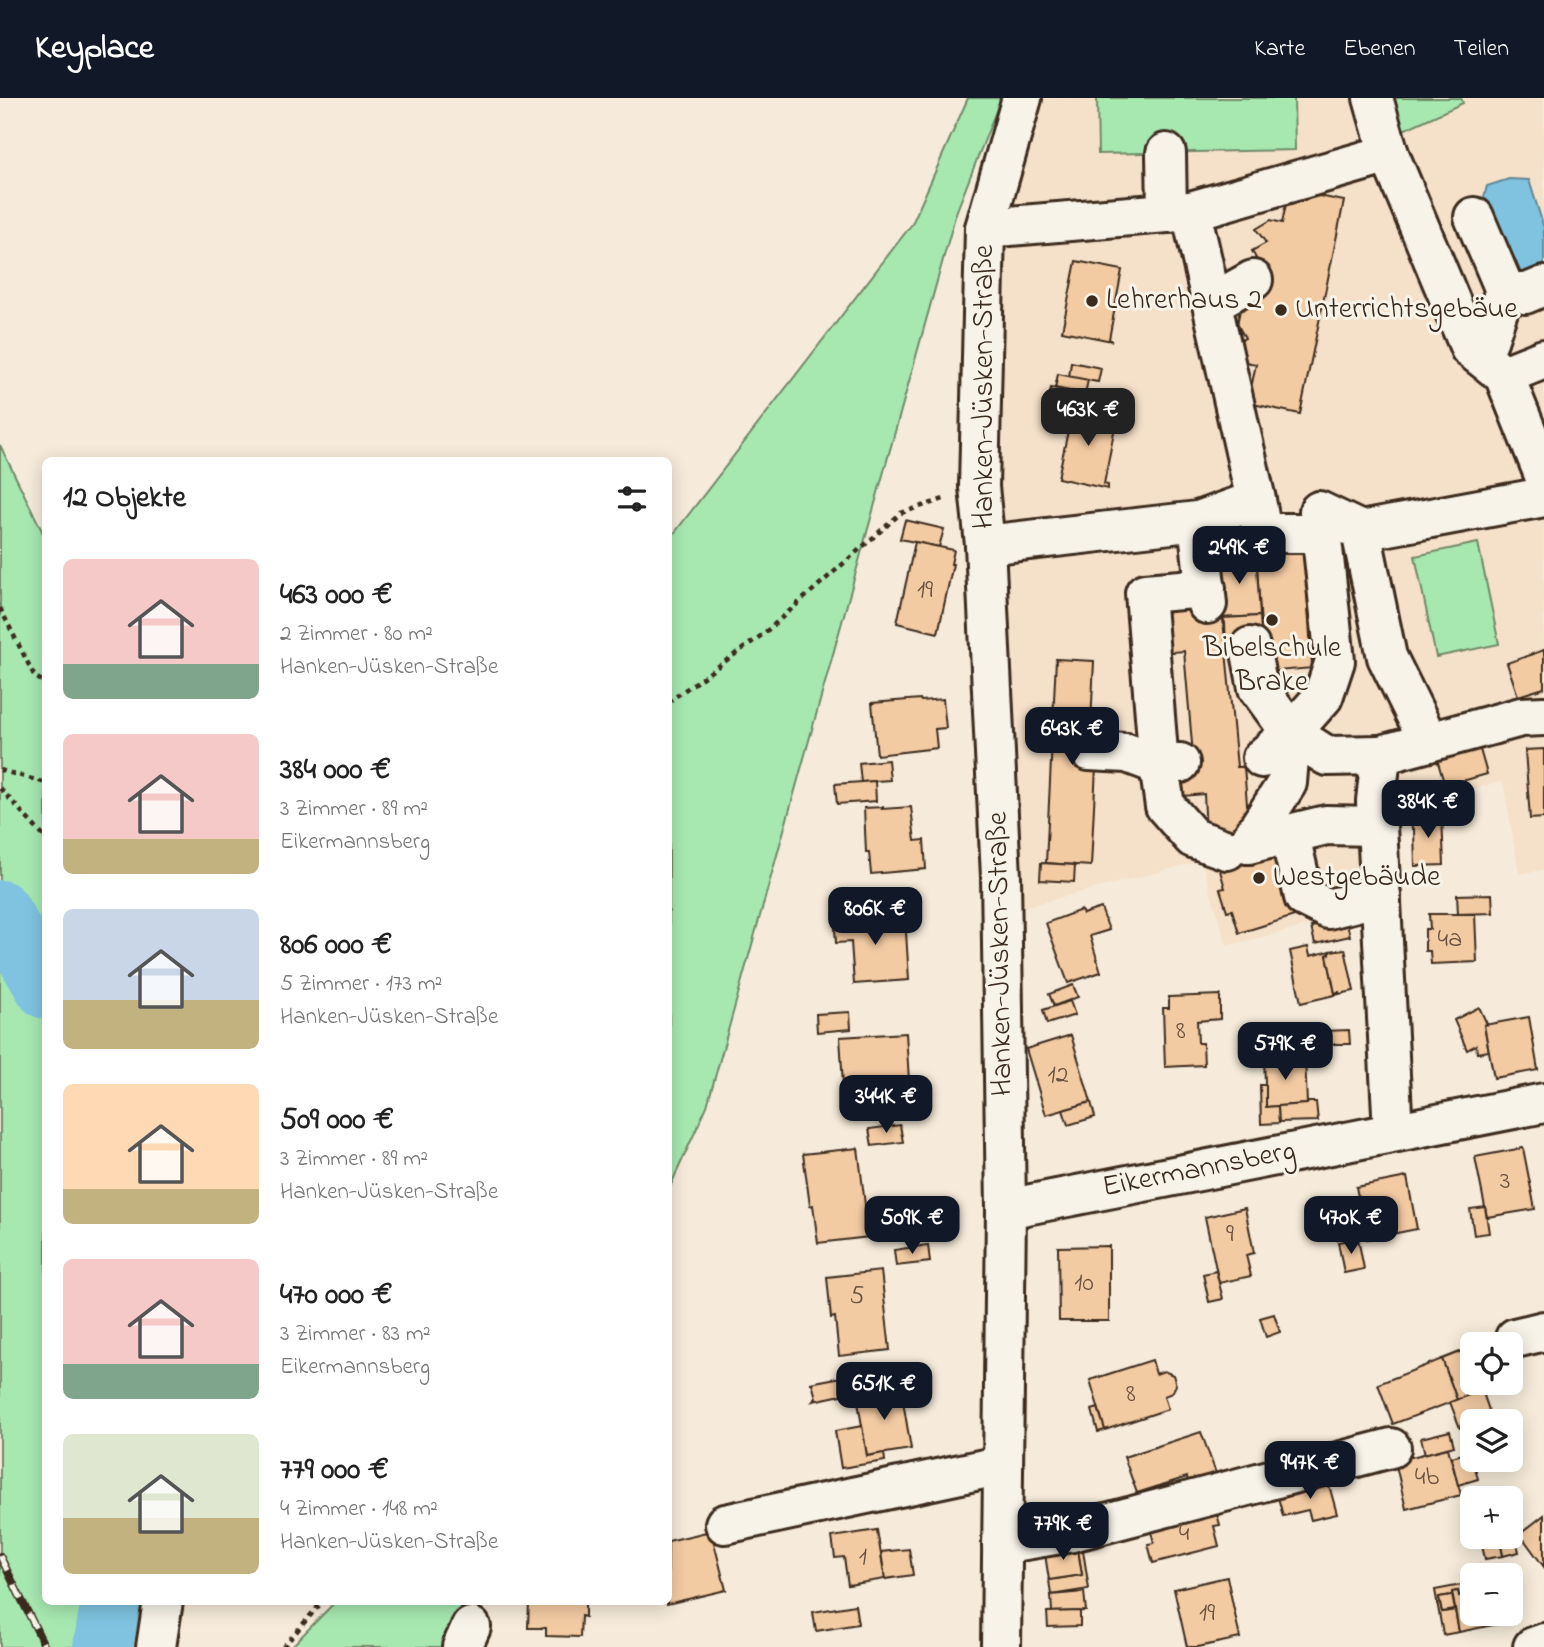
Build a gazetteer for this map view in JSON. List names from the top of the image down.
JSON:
{
  "streets": {
    "street": ["Hanken-Jüsken-Straße", "Eikermannsberg"]
  },
  "crossings": [
    ["Hanken-Jüsken-Straße", "Eikermannsberg"]
  ],
  "places": [
    "Lehrerhaus 2",
    "Unterrichtsgebäue",
    "Bibelschule Brake",
    "Westgebäude"
  ],
  "house_numbers": [
    "19",
    "4a",
    "8",
    "12",
    "3",
    "9",
    "10",
    "5",
    "8",
    "4b",
    "4",
    "1",
    "19"
  ],
  "page": {
    "header": "Keyplace",
    "nav": ["Karte", "Ebenen", "Teilen"],
    "price": [
      "463K €",
      "249K €",
      "643K €",
      "384K €",
      "806K €",
      "579K €",
      "344K €",
      "509K €",
      "470K €",
      "651K €",
      "947K €",
      "779K €"
    ],
    "heading": "12 Objekte",
    "list": [
      {
        "name": "463 000 €",
        "note": "2 Zimmer · 80 m² · Hanken-Jüsken-Straße"
      },
      {
        "name": "384 000 €",
        "note": "3 Zimmer · 89 m² · Eikermannsberg"
      },
      {
        "name": "806 000 €",
        "note": "5 Zimmer · 173 m² · Hanken-Jüsken-Straße"
      },
      {
        "name": "509 000 €",
        "note": "3 Zimmer · 89 m² · Hanken-Jüsken-Straße"
      },
      {
        "name": "470 000 €",
        "note": "3 Zimmer · 83 m² · Eikermannsberg"
      },
      {
        "name": "779 000 €",
        "note": "4 Zimmer · 148 m² · Hanken-Jüsken-Straße"
      }
    ],
    "map_buttons": ["+", "−"]
  }
}
